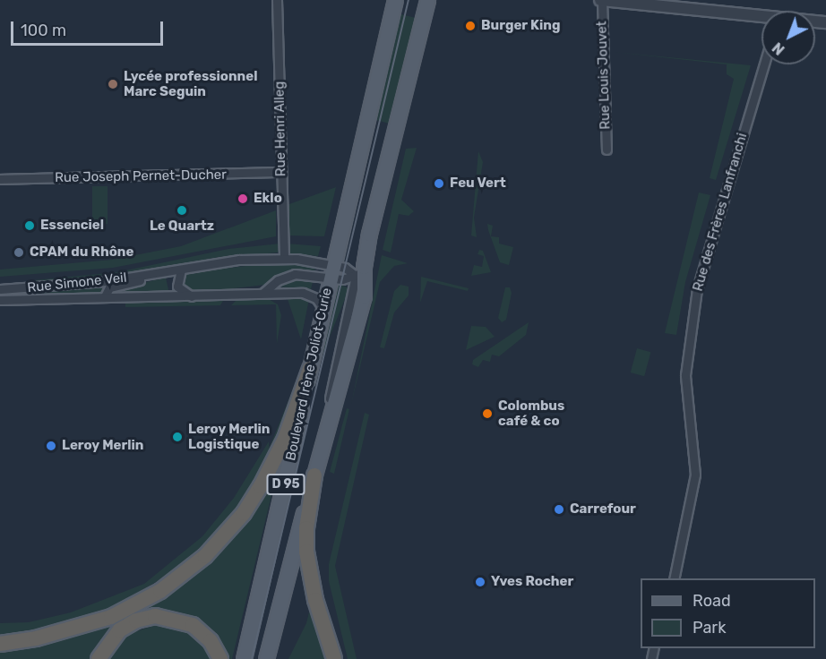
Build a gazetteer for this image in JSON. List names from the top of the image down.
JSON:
{
  "streets": {
    "main road": ["Boulevard Irène Joliot-Curie", "D 95"],
    "street": [
      "Rue Louis Jouvet",
      "Rue Henri Alleg",
      "Rue Joseph Pernet-Ducher",
      "Rue des Frères Lanfranchi",
      "Rue Simone Veil"
    ]
  },
  "crossings": [
    ["Rue Henri Alleg", "Rue Joseph Pernet-Ducher"],
    ["Rue Henri Alleg", "Rue Simone Veil"],
    ["Rue Simone Veil", "Boulevard Irène Joliot-Curie"]
  ],
  "places": [
    "Burger King",
    "Lycée professionnel Marc Seguin",
    "Feu Vert",
    "Eklo",
    "Le Quartz",
    "Essenciel",
    "CPAM du Rhône",
    "Colombus café & co",
    "Leroy Merlin Logistique",
    "Leroy Merlin",
    "Carrefour",
    "Yves Rocher"
  ],
  "legend": ["Road", "Park"],
  "scale_bar": "100 m",
  "north": "bottom left"
}
